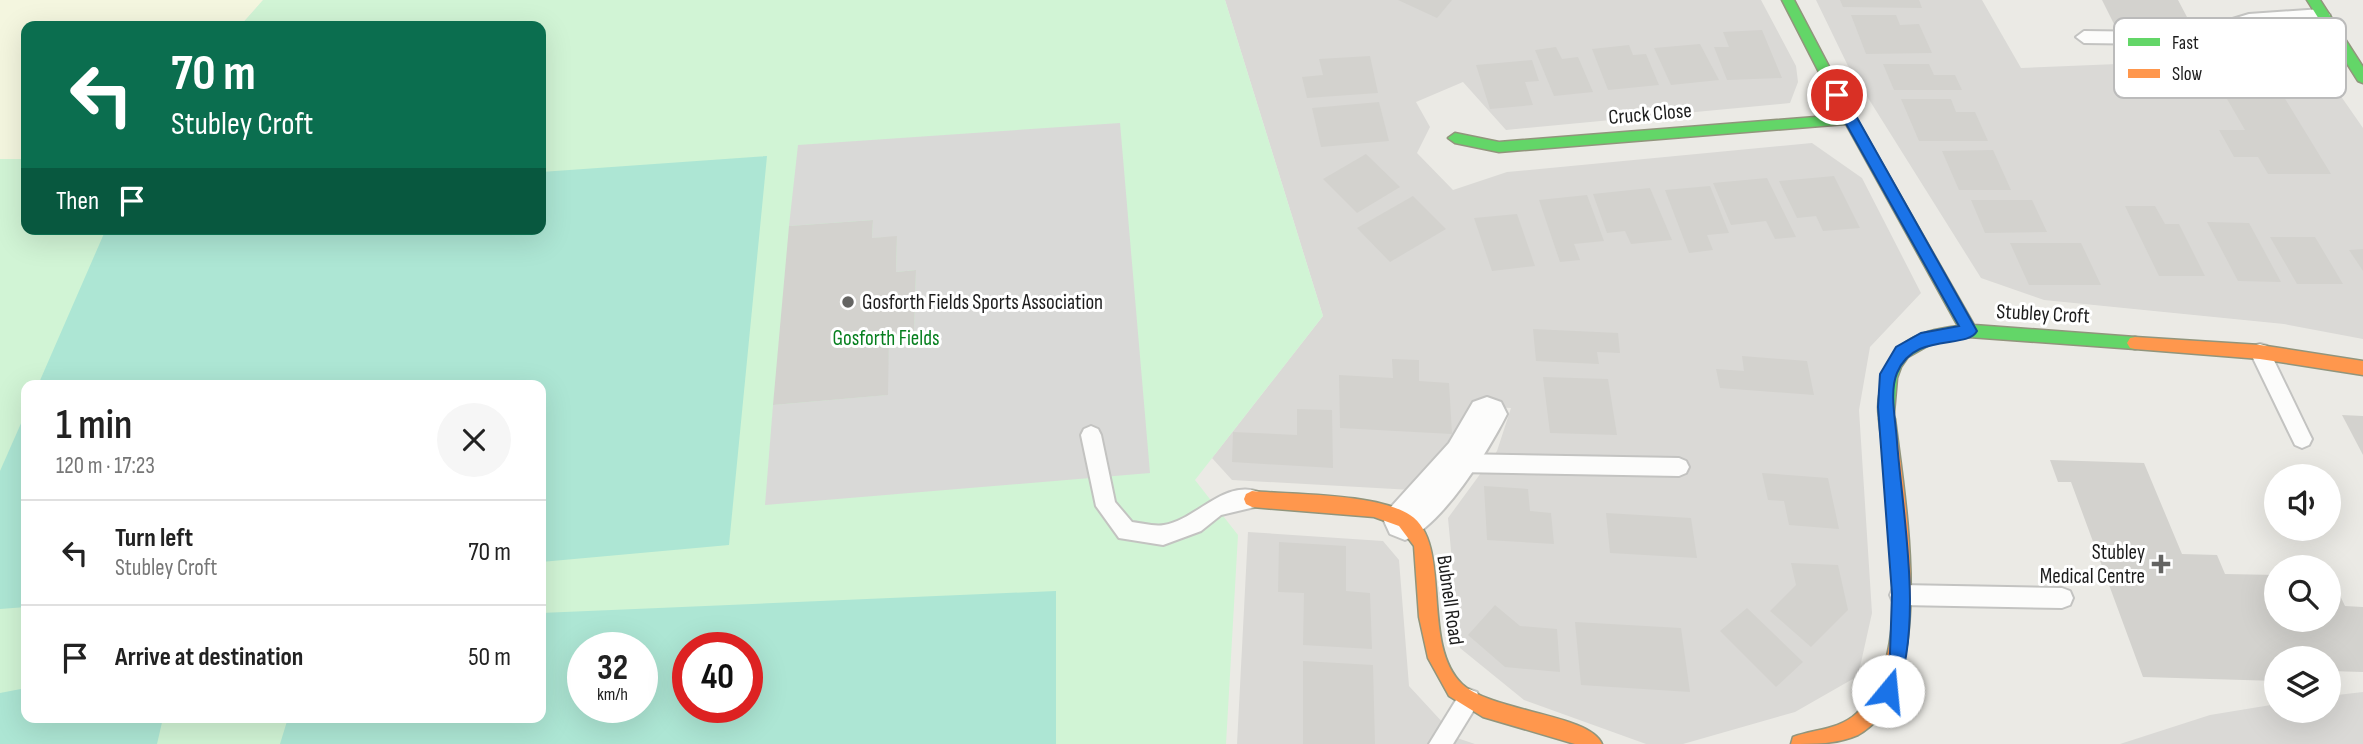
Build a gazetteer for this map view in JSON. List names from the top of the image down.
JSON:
{
  "streets": {
    "street": ["Cruck Close", "Stubley Croft", "Bubnell Road"]
  },
  "crossings": [
    ["Cruck Close", "Stubley Croft"]
  ],
  "parks": ["Gosforth Fields"],
  "places": {
    "other": ["Gosforth Fields Sports Association"],
    "health": ["Stubley Medical Centre"]
  },
  "legend": ["Fast", "Slow"],
  "page": {
    "turn": ["70 m", "Stubley Croft"],
    "then": "Then",
    "heading": ["1 min", "120 m · 17:23"],
    "list": [
      {
        "name": "Turn left",
        "note": "Stubley Croft",
        "value": "70 m"
      },
      {
        "name": "Arrive at destination",
        "value": "50 m"
      }
    ],
    "speed": "32 km/h",
    "limit": "40"
  }
}
